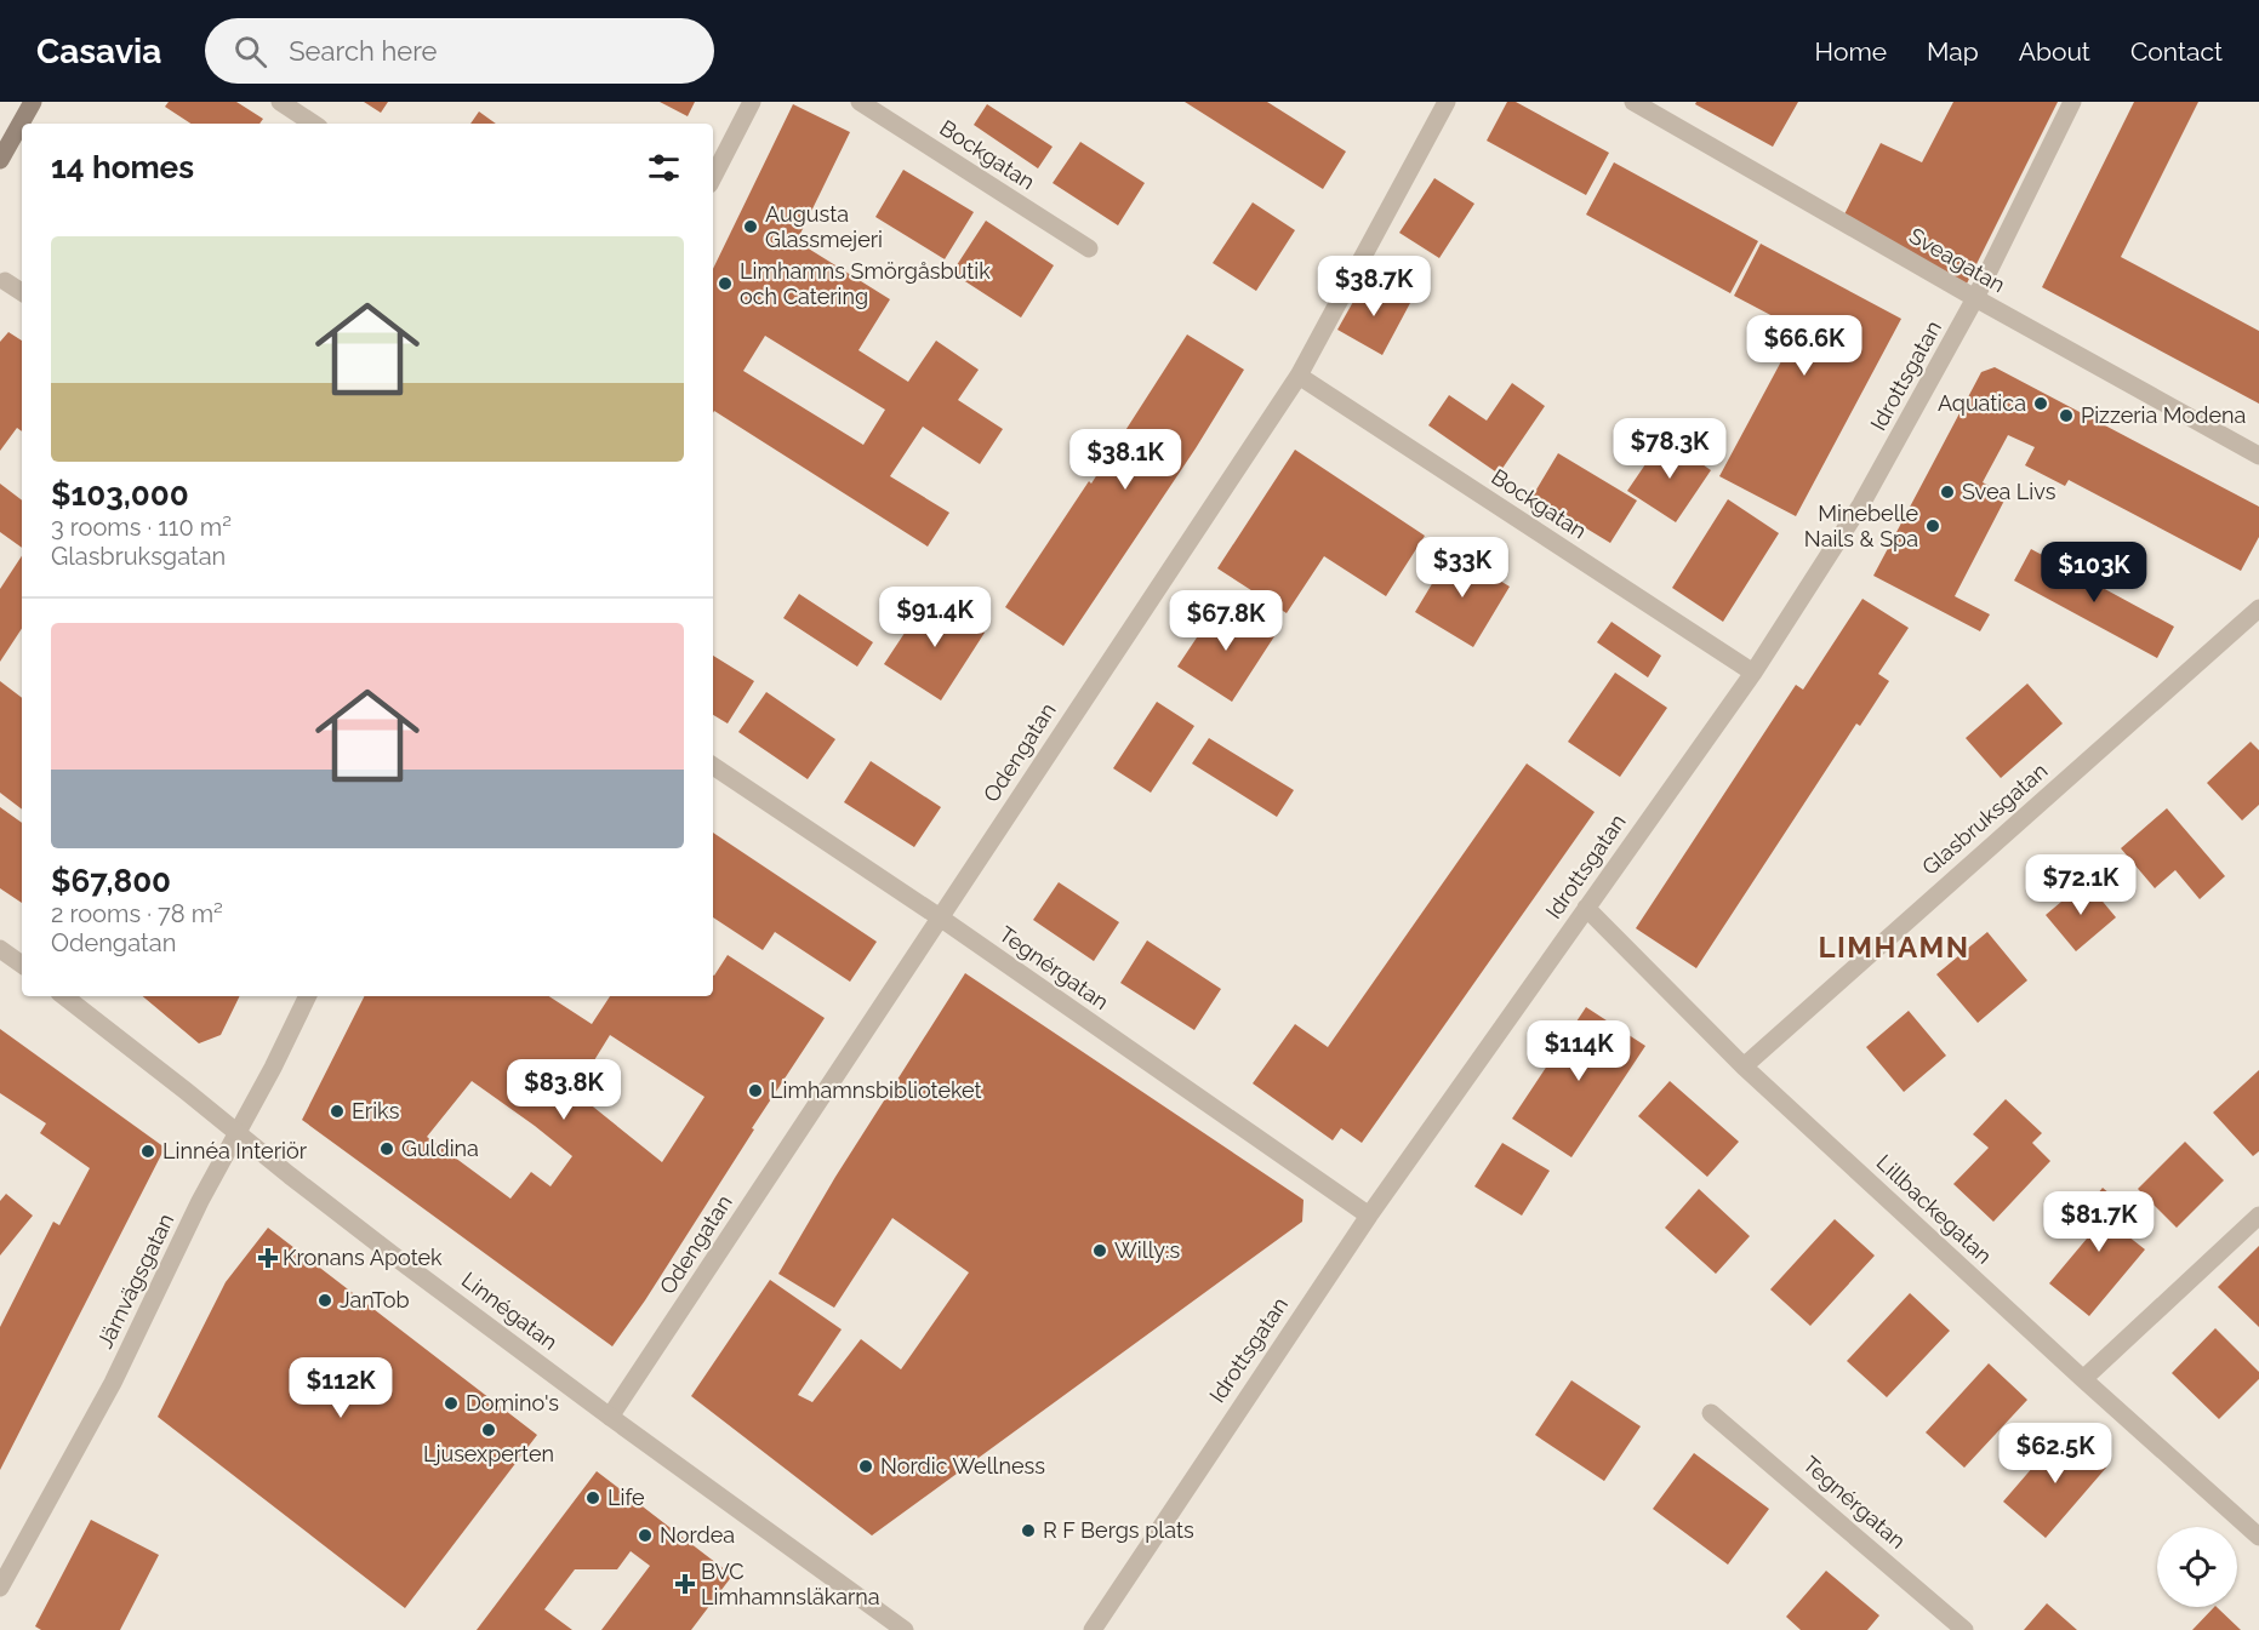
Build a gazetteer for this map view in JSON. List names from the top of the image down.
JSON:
{
  "streets": {
    "street": [
      "Bockgatan",
      "Sveagatan",
      "Idrottsgatan",
      "Odengatan",
      "Glasbruksgatan",
      "Tegnérgatan",
      "Lillbackegatan",
      "Järnvägsgatan",
      "Linnégatan"
    ]
  },
  "crossings": [
    ["Bockgatan", "Idrottsgatan"],
    ["Bockgatan", "Odengatan"],
    ["Sveagatan", "Idrottsgatan"],
    ["Idrottsgatan", "Tegnérgatan"],
    ["Idrottsgatan", "Lillbackegatan"],
    ["Odengatan", "Tegnérgatan"],
    ["Odengatan", "Linnégatan"],
    ["Glasbruksgatan", "Lillbackegatan"],
    ["Järnvägsgatan", "Linnégatan"]
  ],
  "districts": ["LIMHAMN"],
  "places": {
    "other": [
      "Augusta Glassmejeri",
      "Limhamns Smörgåsbutik och Catering",
      "Aquatica",
      "Pizzeria Modena",
      "Svea Livs",
      "Minebelle Nails & Spa",
      "Limhamnsbiblioteket",
      "Eriks",
      "Guldina",
      "Linnéa Interiör",
      "Willy:s",
      "JanTob",
      "Domino's",
      "Ljusexperten",
      "Nordic Wellness",
      "Life",
      "R F Bergs plats",
      "Nordea"
    ],
    "health": ["Kronans Apotek", "BVC Limhamnsläkarna"]
  },
  "page": {
    "header": "Casavia",
    "search": "Search here",
    "nav": [
      "Home",
      "Map",
      "About",
      "Contact"
    ],
    "heading": "14 homes",
    "list": [
      {
        "name": "$103,000",
        "note": "3 rooms · 110 m² · Glasbruksgatan"
      },
      {
        "name": "$67,800",
        "note": "2 rooms · 78 m² · Odengatan"
      }
    ],
    "price": [
      "$38.7K",
      "$66.6K",
      "$78.3K",
      "$38.1K",
      "$33K",
      "$103K",
      "$91.4K",
      "$67.8K",
      "$72.1K",
      "$114K",
      "$83.8K",
      "$81.7K",
      "$112K",
      "$62.5K"
    ]
  }
}
